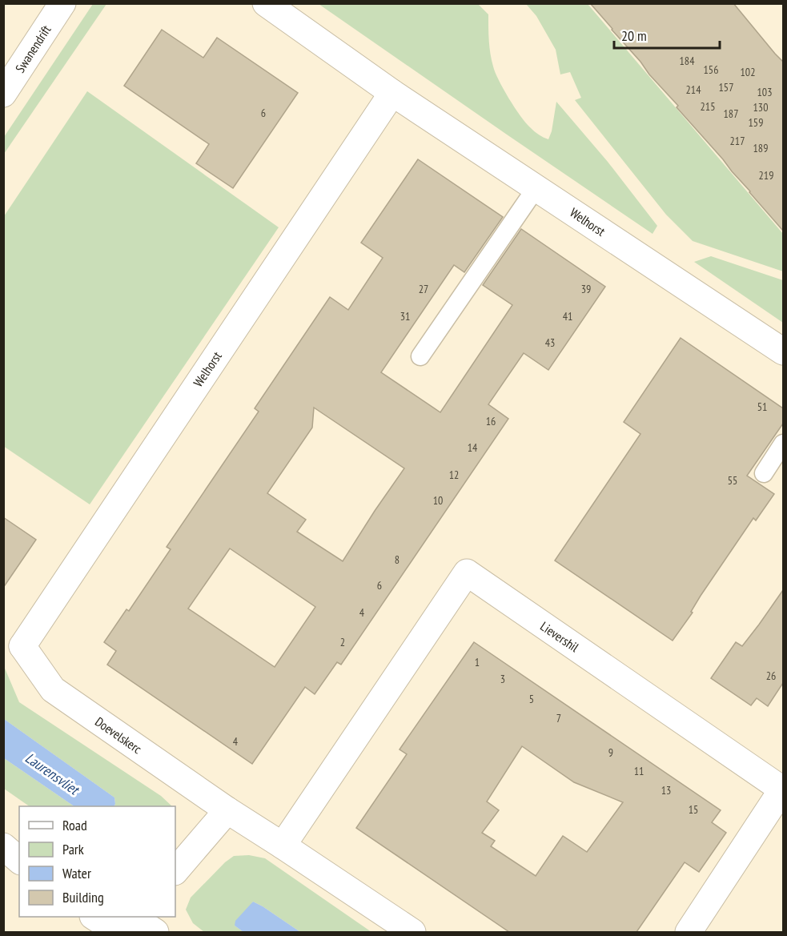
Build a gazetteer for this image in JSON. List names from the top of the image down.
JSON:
{
  "streets": {
    "street": [
      "Swanendrift",
      "Welhorst",
      "Lievershil",
      "Doevelskerc"
    ]
  },
  "crossings": [
    ["Welhorst", "Doevelskerc"],
    ["Lievershil", "Doevelskerc"]
  ],
  "water": ["Laurensvliet"],
  "house_numbers": [
    "184",
    "156",
    "102",
    "157",
    "214",
    "103",
    "215",
    "130",
    "6",
    "187",
    "159",
    "217",
    "189",
    "219",
    "27",
    "39",
    "31",
    "41",
    "43",
    "51",
    "16",
    "14",
    "12",
    "55",
    "10",
    "8",
    "6",
    "4",
    "2",
    "1",
    "26",
    "3",
    "5",
    "7",
    "4",
    "9",
    "11",
    "13",
    "15"
  ],
  "legend": [
    "Road",
    "Park",
    "Water",
    "Building"
  ],
  "scale_bar": "20 m"
}
